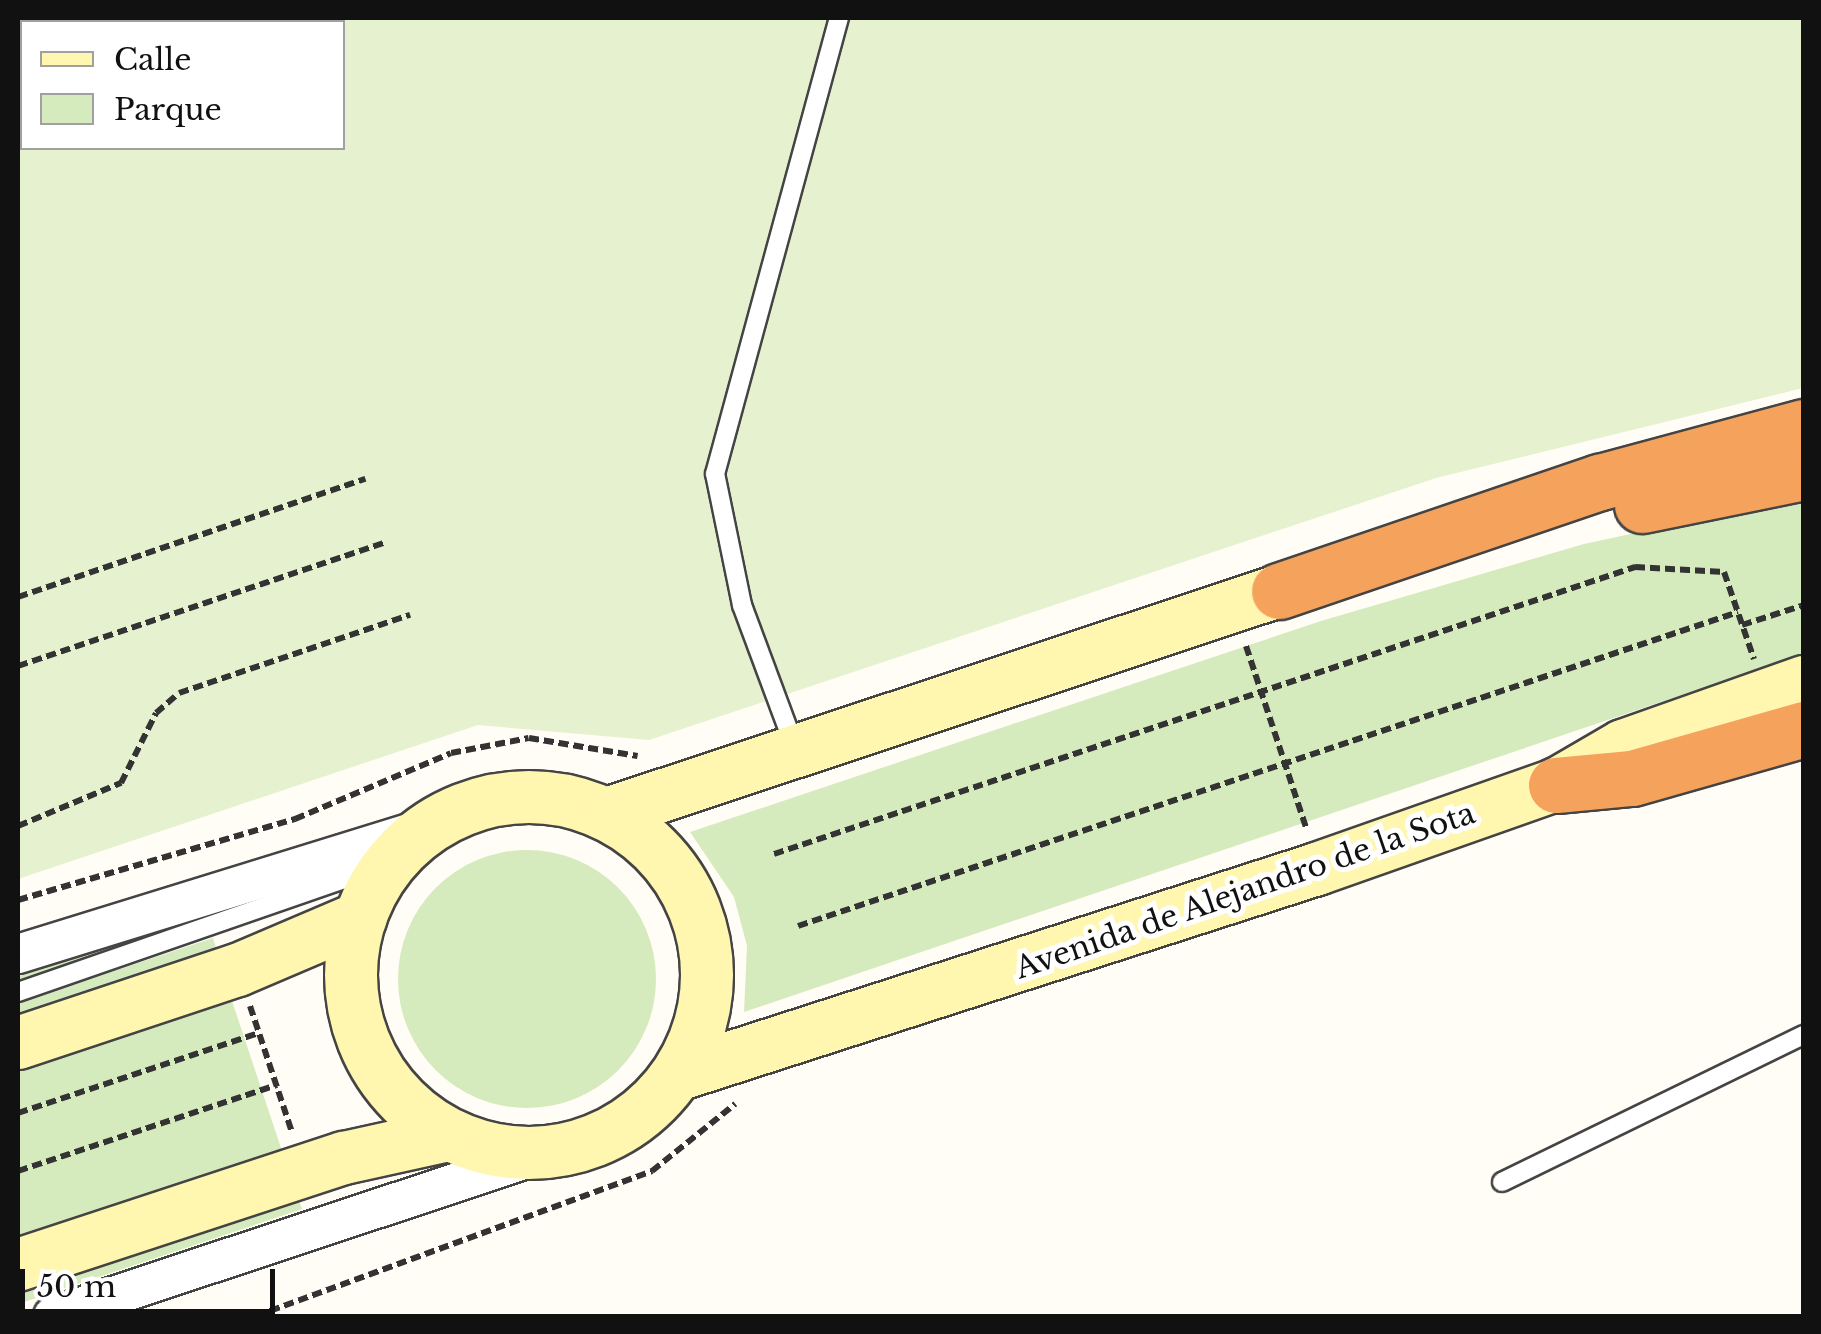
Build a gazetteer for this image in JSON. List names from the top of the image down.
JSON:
{
  "streets": {
    "main road": ["Avenida de Alejandro de la Sota"]
  },
  "legend": ["Calle", "Parque"],
  "scale_bar": "50 m"
}
